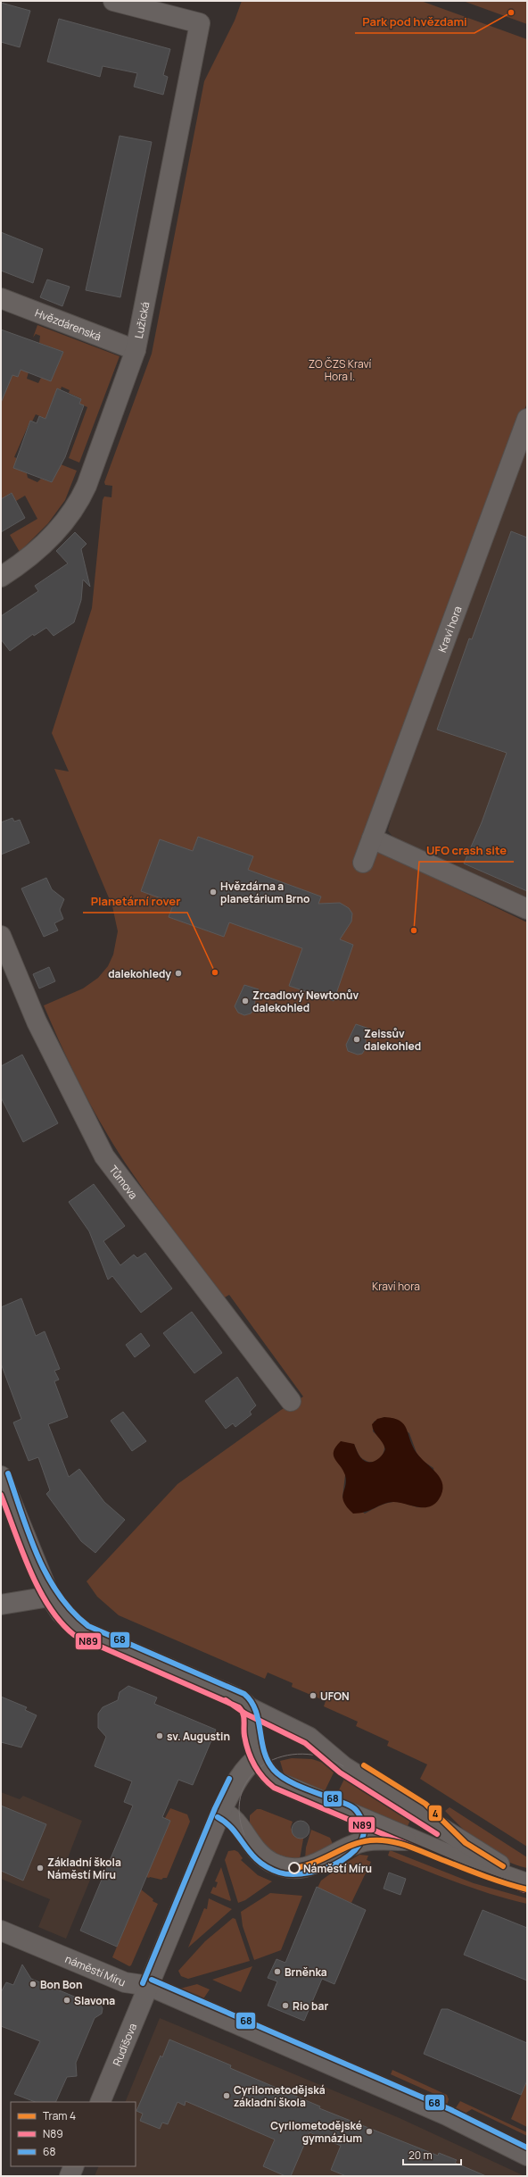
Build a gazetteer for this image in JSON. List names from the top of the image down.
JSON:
{
  "streets": {
    "street": [
      "Lužická",
      "Hvězdárenská",
      "Kraví hora",
      "Tůmova",
      "náměstí Míru",
      "Rudišova"
    ]
  },
  "crossings": [
    ["Lužická", "Hvězdárenská"],
    ["náměstí Míru", "Rudišova"]
  ],
  "parks": ["ZO ČZS Kraví Hora I.", "Kraví hora"],
  "places": [
    "Park pod hvězdami",
    "Hvězdárna a planetárium Brno",
    "UFO crash site",
    "Planetární rover",
    "dalekohledy",
    "Zrcadlový Newtonův dalekohled",
    "Zeissův dalekohled",
    "UFON",
    "sv. Augustin",
    "Základní škola Náměstí Míru",
    "Náměstí Míru",
    "Brněnka",
    "Bon Bon",
    "Slavona",
    "Rio bar",
    "Cyrilometodějská základní škola",
    "Cyrilometodějské gymnázium"
  ],
  "lines": ["transit line 68", "transit line N89", "tram line 4"],
  "legend": ["Tram 4", "N89", "68"],
  "scale_bar": "20 m"
}
